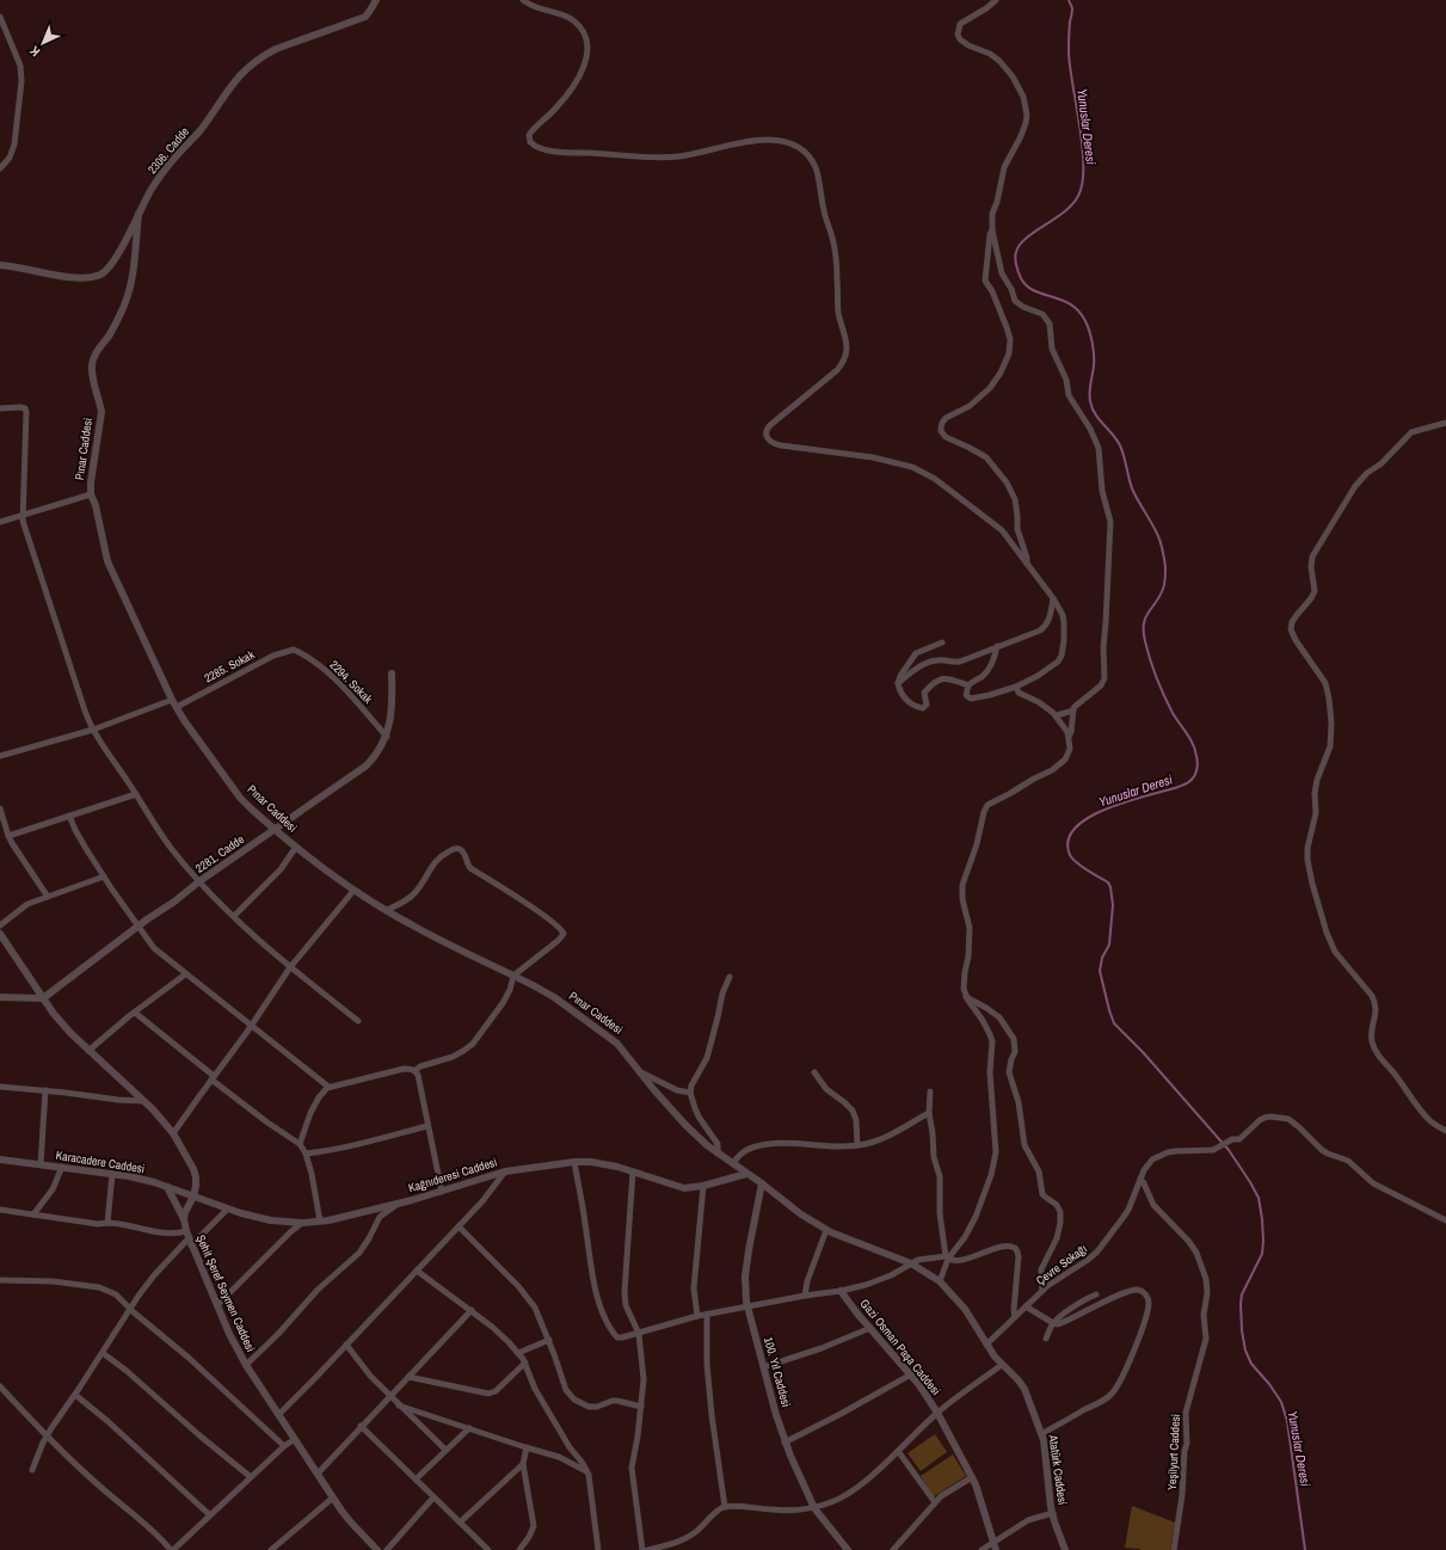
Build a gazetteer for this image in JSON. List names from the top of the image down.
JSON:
{
  "streets": {
    "street": [
      "2306. Cadde",
      "Pınar Caddesi",
      "2285. Sokak",
      "2294. Sokak",
      "2281. Cadde",
      "Karacadere Caddesi",
      "Kağnıderesi Caddesi",
      "Çevre Sokağı",
      "Şehit Şeref Seymen Caddesi",
      "Gazi Osman Paşa Caddesi",
      "100. Yıl Caddesi",
      "Yeşilyurt Caddesi",
      "Atatürk Caddesi"
    ]
  },
  "crossings": [
    ["2306. Cadde", "Pınar Caddesi"],
    ["Pınar Caddesi", "2285. Sokak"],
    ["Pınar Caddesi", "2281. Cadde"],
    ["Pınar Caddesi", "Kağnıderesi Caddesi"],
    ["Pınar Caddesi", "100. Yıl Caddesi"],
    ["Pınar Caddesi", "Atatürk Caddesi"],
    ["2285. Sokak", "2294. Sokak"],
    ["2294. Sokak", "2281. Cadde"],
    ["Karacadere Caddesi", "Kağnıderesi Caddesi"],
    ["Karacadere Caddesi", "Şehit Şeref Seymen Caddesi"],
    ["Çevre Sokağı", "Yeşilyurt Caddesi"],
    ["Çevre Sokağı", "Atatürk Caddesi"]
  ],
  "water": ["Yunuslar Deresi"],
  "north": "bottom left"
}
